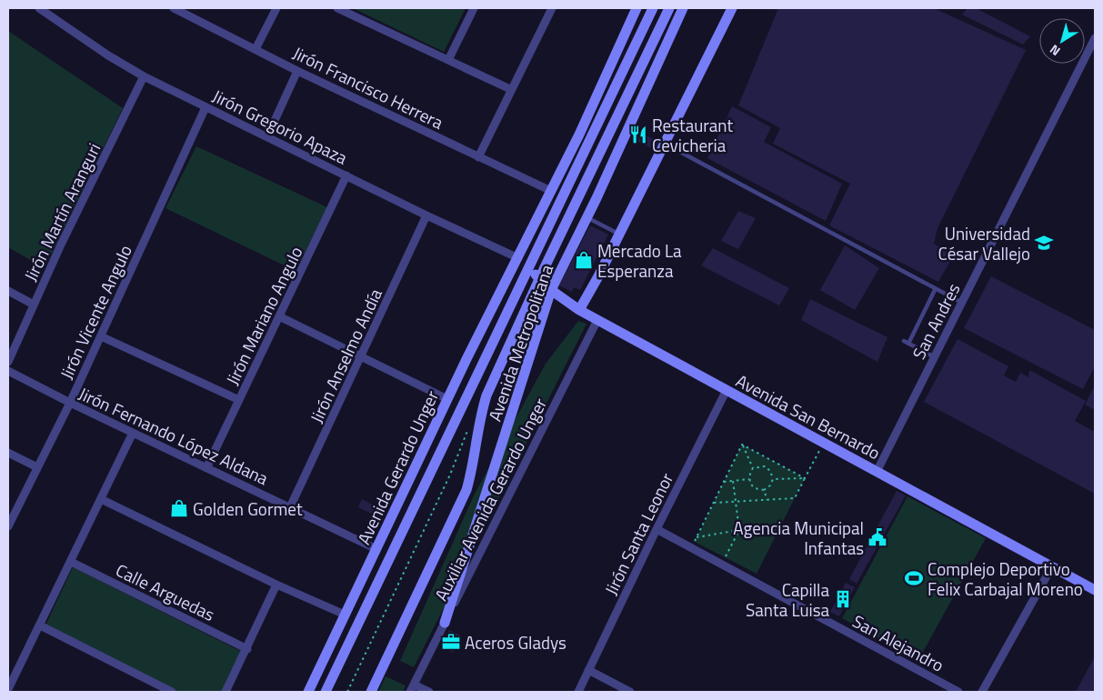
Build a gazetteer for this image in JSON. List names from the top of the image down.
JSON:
{
  "streets": {
    "street": [
      "Jirón Francisco Herrera",
      "Jirón Gregorio Apaza",
      "Jirón Martín Aranguri",
      "Jirón Vicente Angulo",
      "Jirón Mariano Angulo",
      "San Andres",
      "Avenida Metropolitana",
      "Jirón Anselmo Andía",
      "Avenida San Bernardo",
      "Jirón Fernando López Aldana",
      "Avenida Gerardo Unger",
      "Auxiliar Avenida Gerardo Unger",
      "Jirón Santa Leonor",
      "Calle Arguedas",
      "San Alejandro"
    ]
  },
  "crossings": [
    ["Jirón Francisco Herrera", "Avenida Metropolitana"],
    ["Jirón Gregorio Apaza", "Jirón Martín Aranguri"],
    ["Jirón Gregorio Apaza", "Jirón Vicente Angulo"],
    ["Jirón Gregorio Apaza", "Jirón Mariano Angulo"],
    ["Jirón Gregorio Apaza", "Avenida Metropolitana"],
    ["Jirón Gregorio Apaza", "Jirón Anselmo Andía"],
    ["Jirón Gregorio Apaza", "Avenida San Bernardo"],
    ["Jirón Gregorio Apaza", "Avenida Gerardo Unger"],
    ["Jirón Vicente Angulo", "Jirón Fernando López Aldana"],
    ["Jirón Mariano Angulo", "Jirón Fernando López Aldana"],
    ["San Andres", "Avenida San Bernardo"],
    ["Avenida Metropolitana", "Avenida San Bernardo"],
    ["Avenida Metropolitana", "Avenida Gerardo Unger"],
    ["Avenida Metropolitana", "Auxiliar Avenida Gerardo Unger"],
    ["Jirón Anselmo Andía", "Jirón Fernando López Aldana"],
    ["Avenida San Bernardo", "Avenida Gerardo Unger"],
    ["Avenida San Bernardo", "Auxiliar Avenida Gerardo Unger"],
    ["Avenida San Bernardo", "Jirón Santa Leonor"],
    ["Jirón Fernando López Aldana", "Avenida Gerardo Unger"],
    ["Jirón Santa Leonor", "San Alejandro"]
  ],
  "places": {
    "restaurant": ["Restaurant Cevicheria"],
    "school or university": ["Universidad César Vallejo"],
    "shop": ["Mercado La Esperanza", "Golden Gormet"],
    "public building": ["Agencia Municipal Infantas"],
    "sports": ["Complejo Deportivo Felix Carbajal Moreno"],
    "building": ["Capilla Santa Luisa"],
    "office": ["Aceros Gladys"]
  },
  "north": "bottom left"
}
